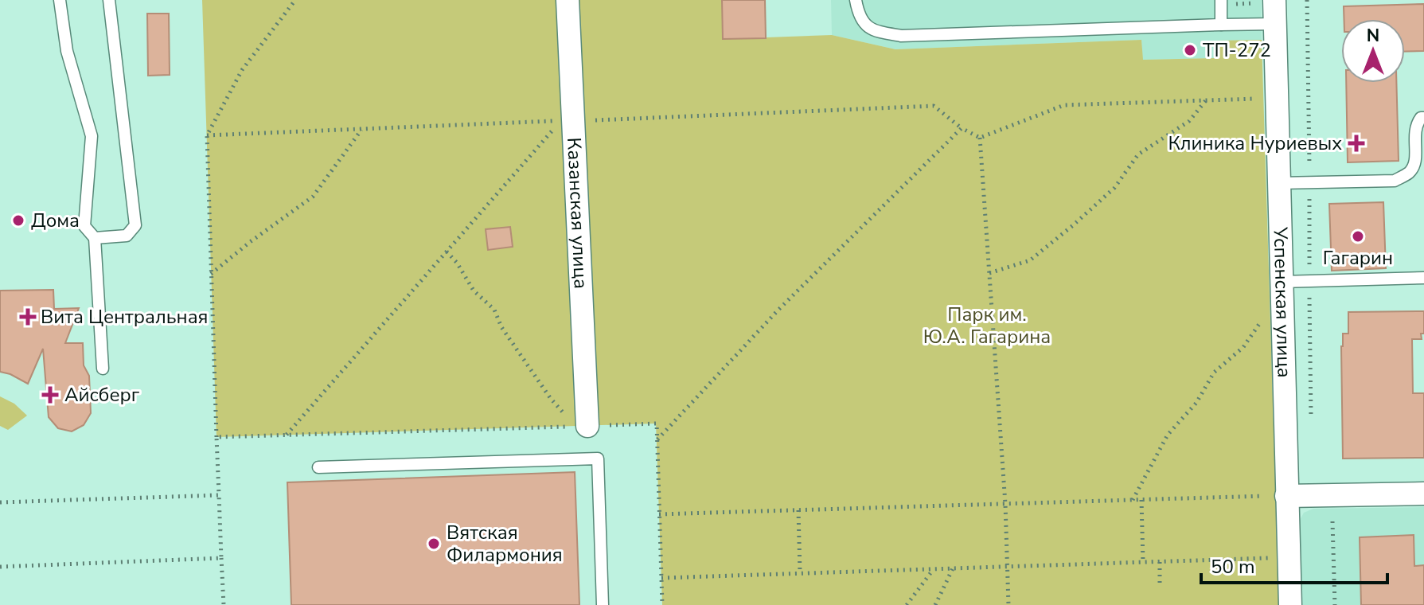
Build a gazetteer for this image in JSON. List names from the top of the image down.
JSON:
{
  "streets": {
    "street": ["Казанская улица", "Успенская улица"]
  },
  "parks": ["Парк им. Ю.А. Гагарина"],
  "places": {
    "other": [
      "ТП-272",
      "Дома",
      "Гагарин",
      "Вятская Филармония"
    ],
    "health": ["Клиника Нуриевых", "Вита Центральная", "Айсберг"]
  },
  "scale_bar": "50 m",
  "north": "top"
}
